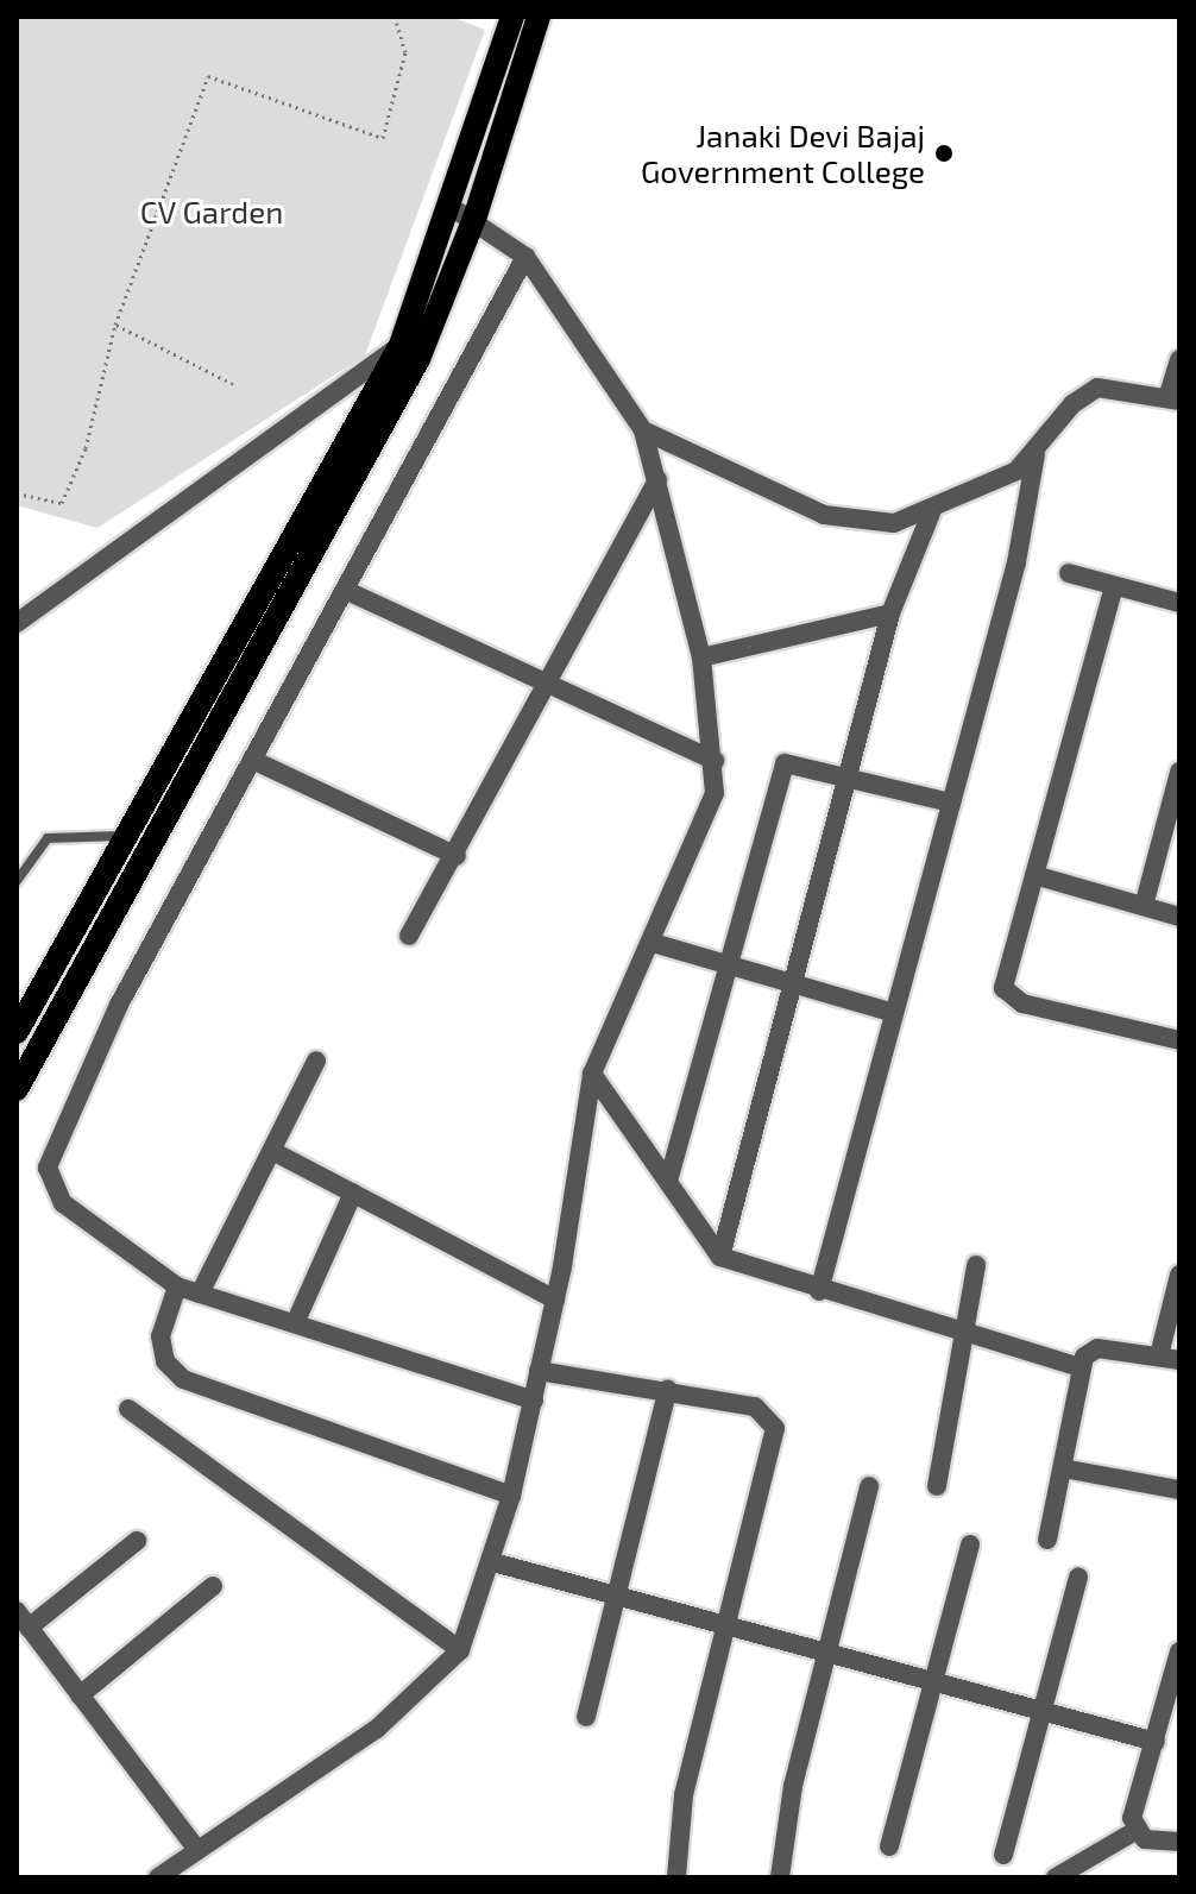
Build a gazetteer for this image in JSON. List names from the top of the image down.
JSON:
{
  "parks": ["CV Garden"],
  "places": ["Janaki Devi Bajaj Government College"]
}
